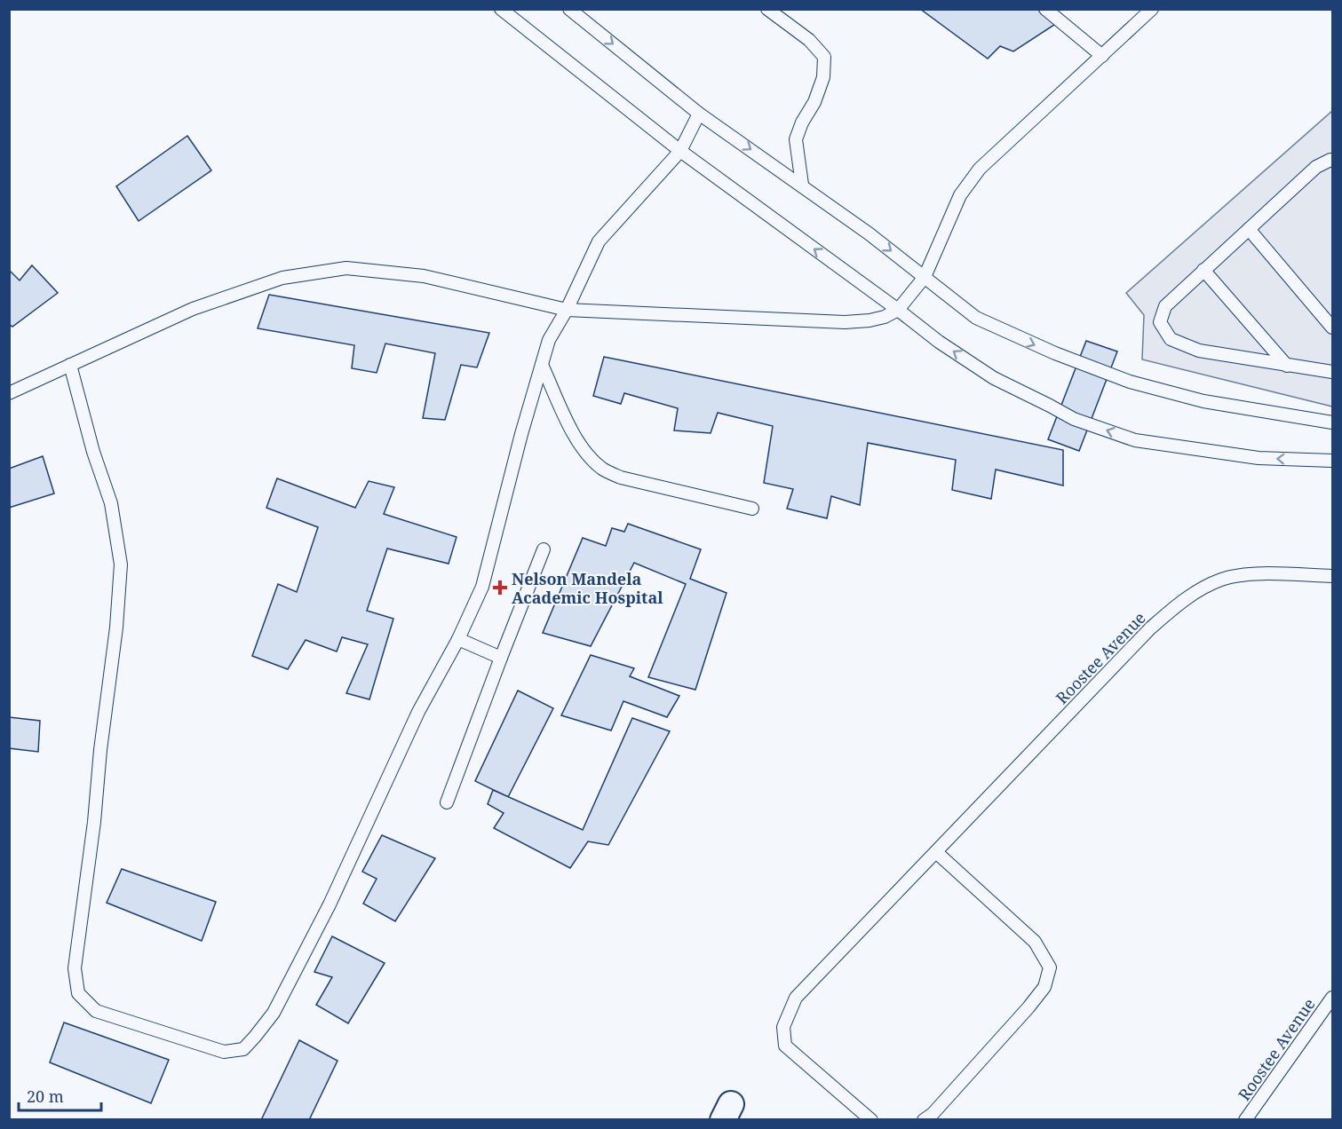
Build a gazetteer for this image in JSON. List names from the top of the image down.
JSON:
{
  "streets": {
    "lane": ["Roostee Avenue"]
  },
  "places": {
    "health": ["Nelson Mandela Academic Hospital"]
  },
  "scale_bar": "20 m"
}
